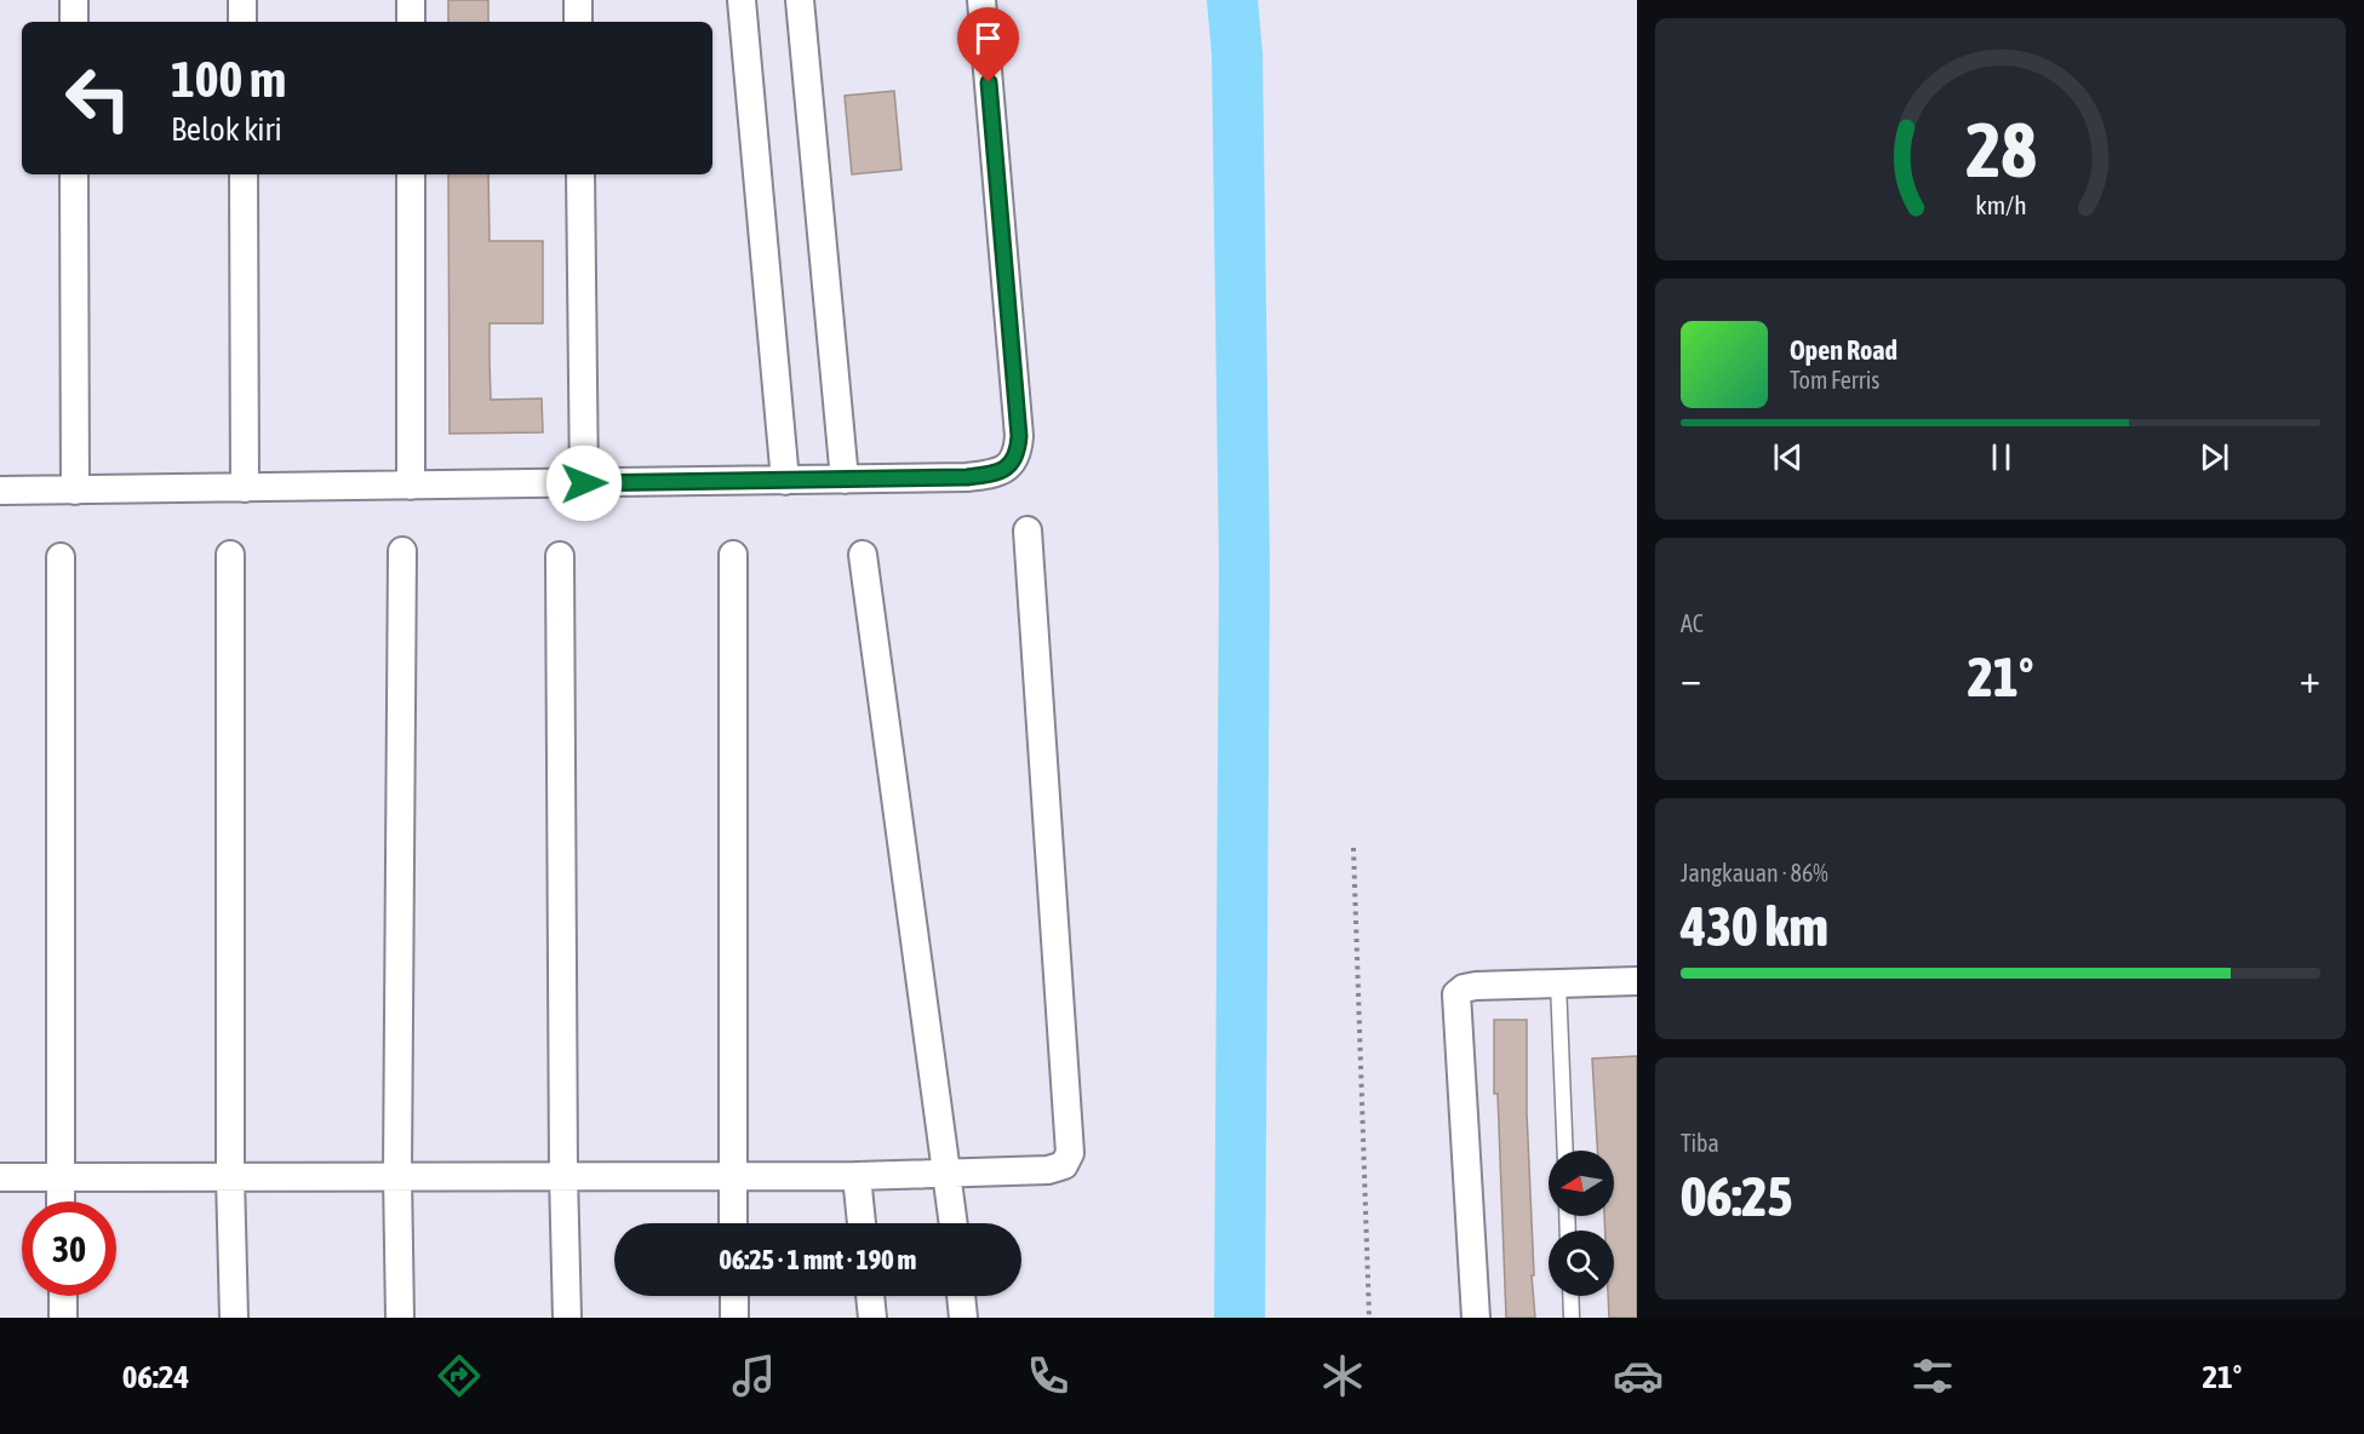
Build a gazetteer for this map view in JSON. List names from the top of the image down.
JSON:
{
  "north": "left",
  "page": {
    "turn": ["100 m", "Belok kiri"],
    "song": ["Open Road", "Tom Ferris"],
    "tile": [
      "AC",
      ["Jangkauan · 86%", "430 km"],
      ["Tiba", "06:25"]
    ],
    "heat": ["−", "21°", "+"],
    "limit": "30",
    "trip": "06:25 · 1 mnt · 190 m",
    "tabs": ["06:24", "21°"],
    "gauge": ["28", "km/h"]
  }
}
